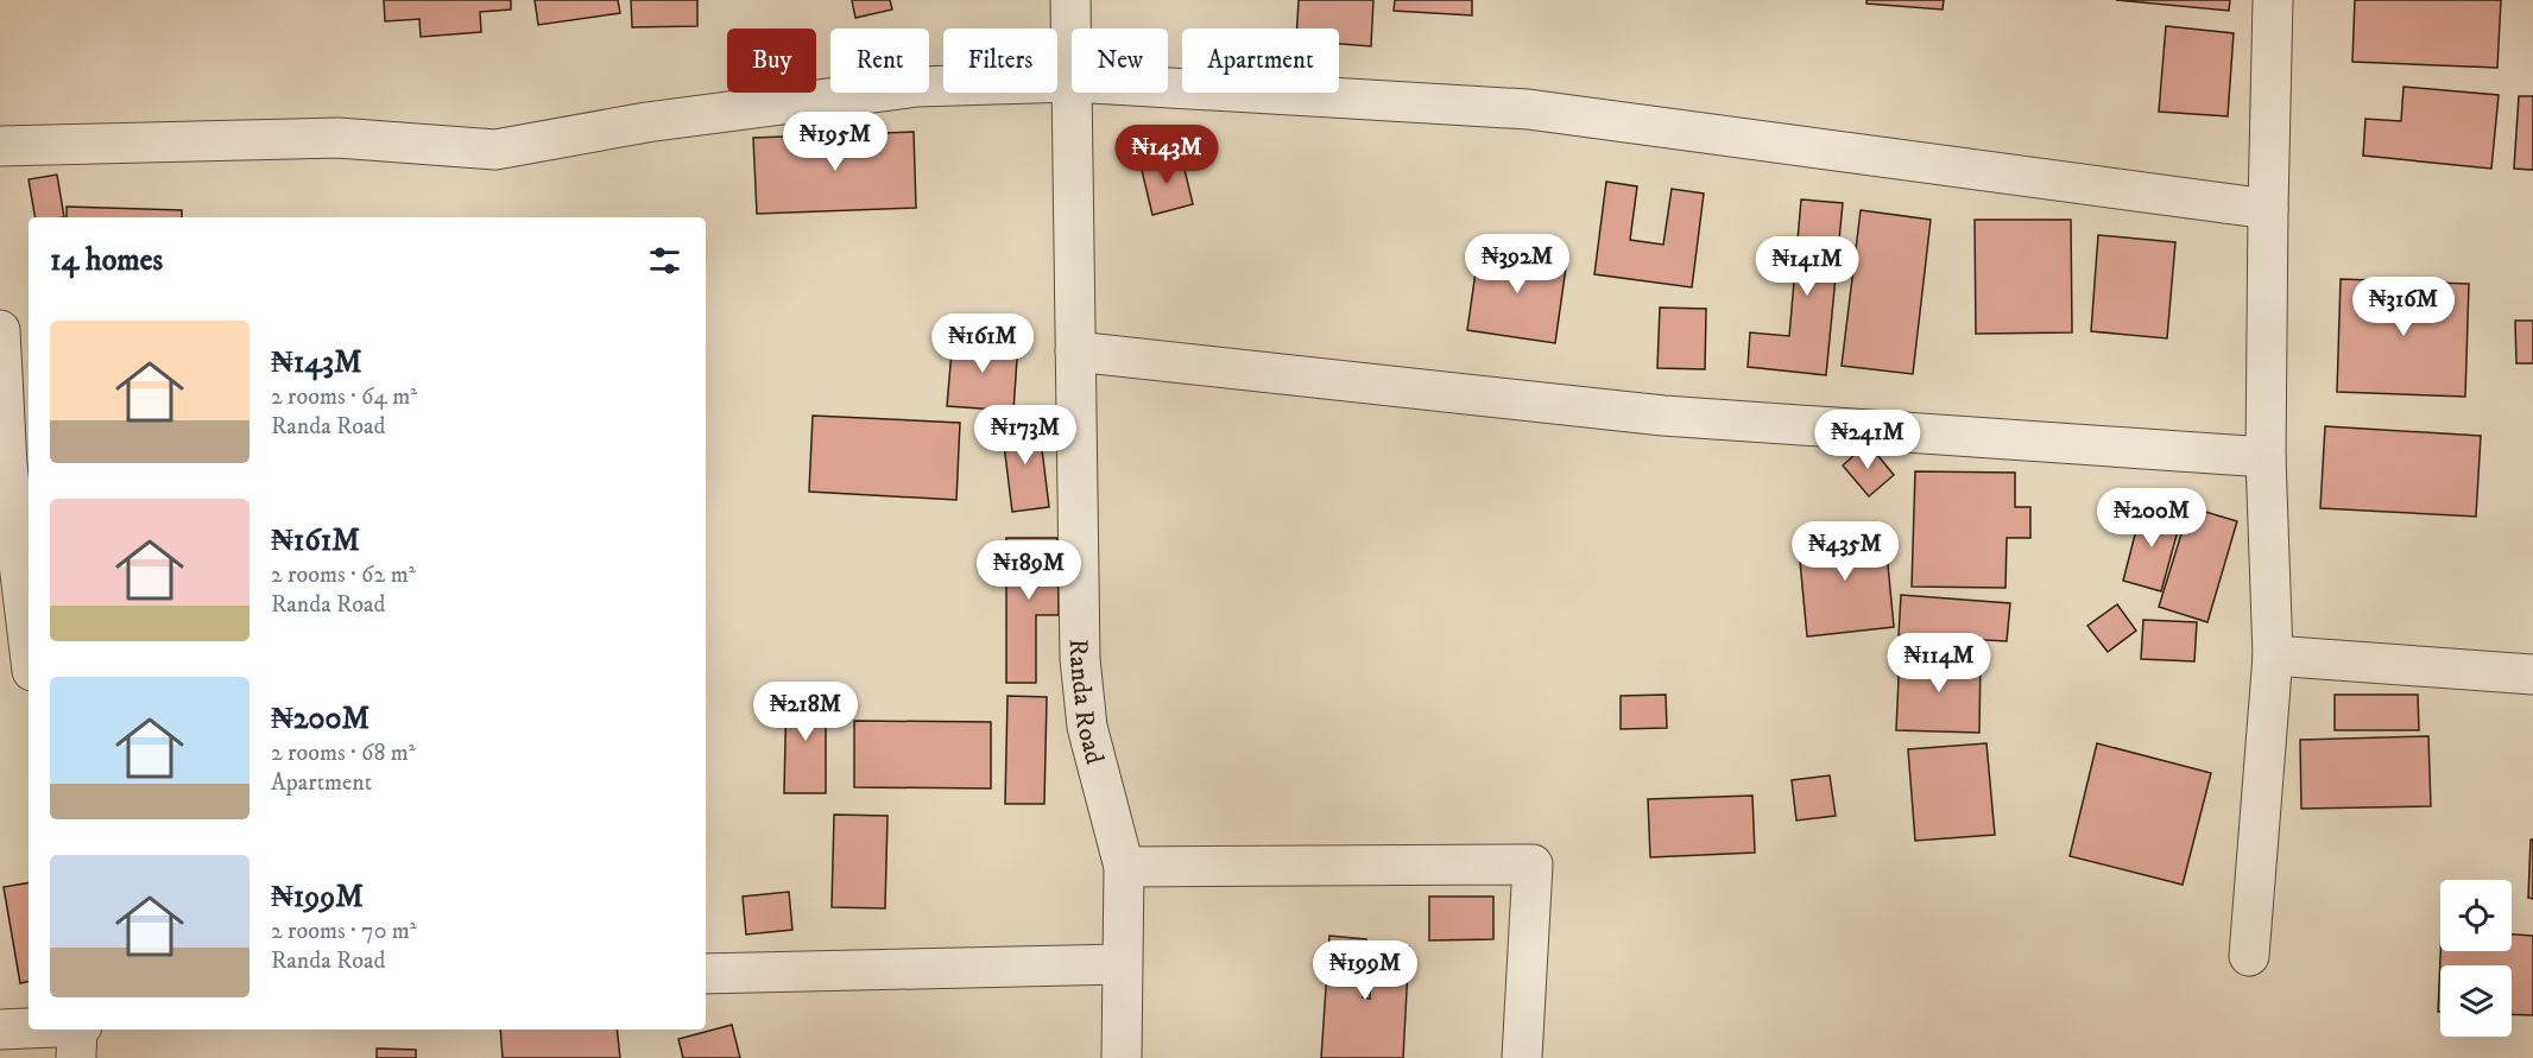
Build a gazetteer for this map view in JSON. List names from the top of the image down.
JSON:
{
  "streets": {
    "street": ["Randa Road"]
  },
  "page": {
    "chip": [
      "Buy",
      "Rent",
      "Filters",
      "New",
      "Apartment"
    ],
    "price": [
      "₦195M",
      "₦143M",
      "₦392M",
      "₦141M",
      "₦316M",
      "₦161M",
      "₦173M",
      "₦241M",
      "₦200M",
      "₦435M",
      "₦189M",
      "₦114M",
      "₦218M",
      "₦199M"
    ],
    "heading": "14 homes",
    "list": [
      {
        "name": "₦143M",
        "note": "2 rooms · 64 m² · Randa Road"
      },
      {
        "name": "₦161M",
        "note": "2 rooms · 62 m² · Randa Road"
      },
      {
        "name": "₦200M",
        "note": "2 rooms · 68 m² · Apartment"
      },
      {
        "name": "₦199M",
        "note": "2 rooms · 70 m² · Randa Road"
      }
    ]
  }
}
